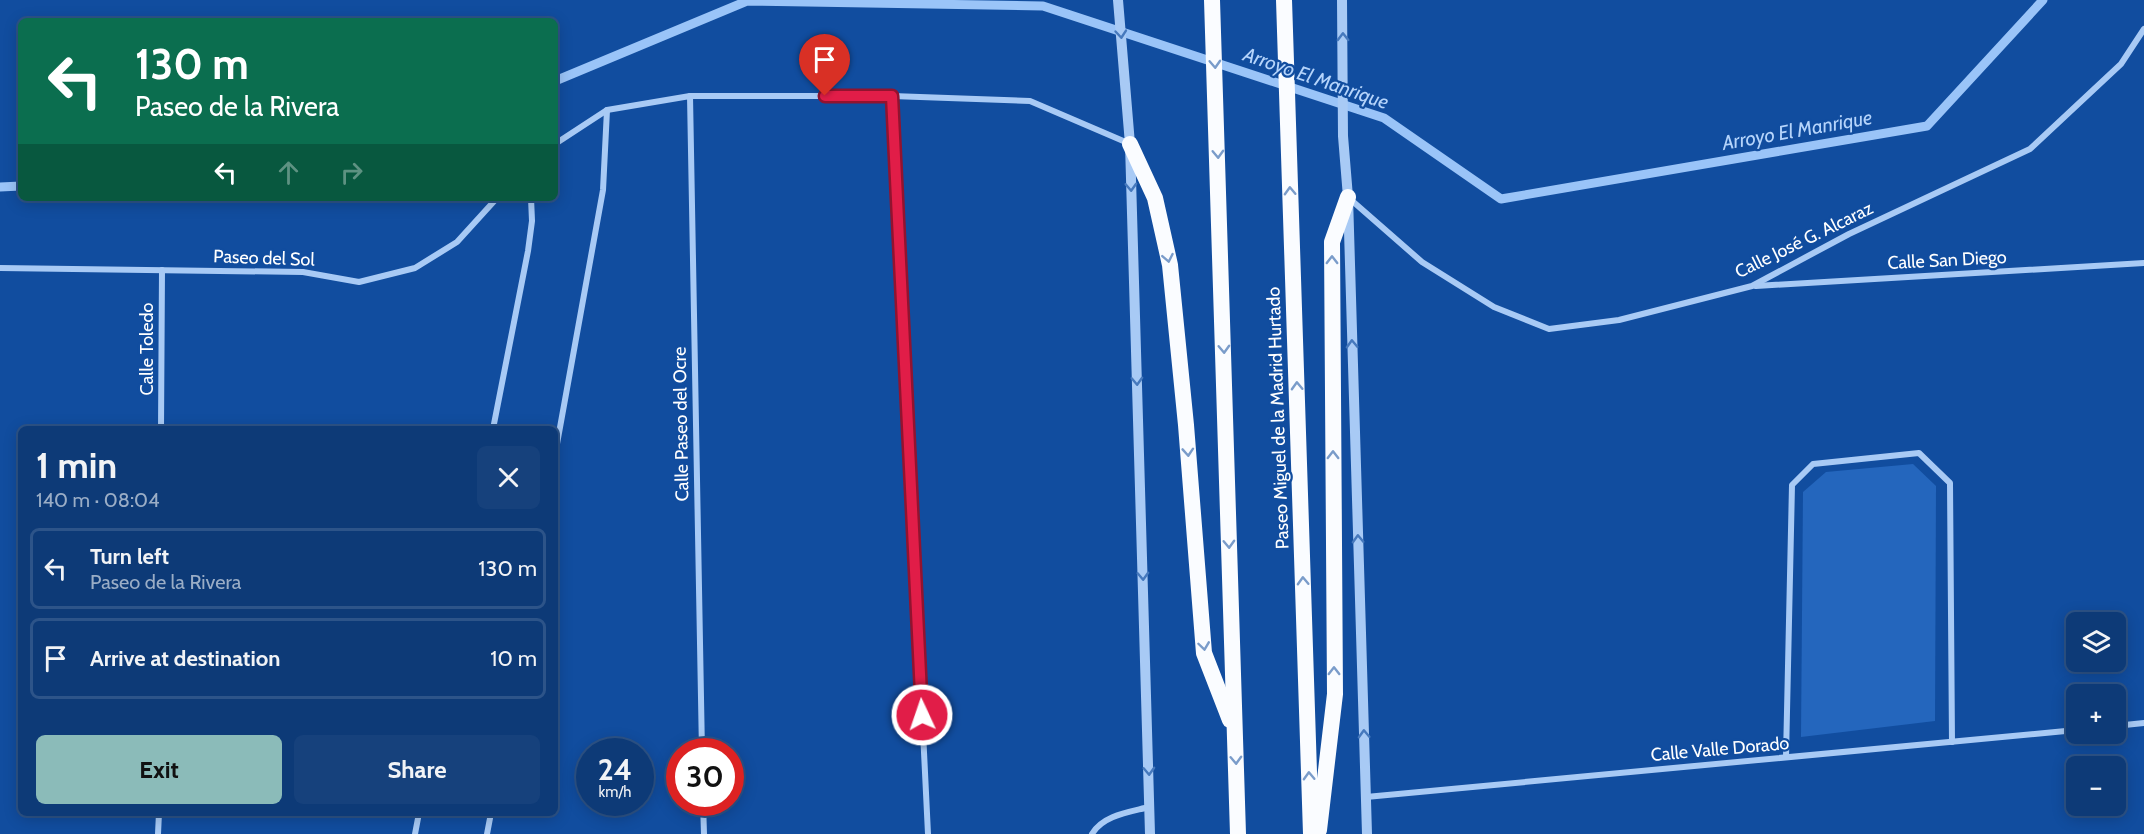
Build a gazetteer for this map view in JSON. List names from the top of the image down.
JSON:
{
  "streets": {
    "highway": ["Paseo Miguel de la Madrid Hurtado"],
    "street": [
      "Calle José G. Alcaraz",
      "Paseo del Sol",
      "Calle San Diego",
      "Calle Toledo",
      "Calle Paseo del Ocre",
      "Calle Valle Dorado"
    ]
  },
  "crossings": [
    ["Calle José G. Alcaraz", "Calle San Diego"],
    ["Paseo del Sol", "Calle Toledo"]
  ],
  "water": ["Arroyo El Manrique"],
  "page": {
    "turn": ["130 m", "Paseo de la Rivera"],
    "heading": ["1 min", "140 m · 08:04"],
    "list": [
      {
        "name": "Turn left",
        "note": "Paseo de la Rivera",
        "value": "130 m"
      },
      {
        "name": "Arrive at destination",
        "value": "10 m"
      }
    ],
    "map_buttons": ["+", "−"],
    "buttons": ["Exit", "Share"],
    "speed": "24 km/h",
    "limit": "30"
  }
}
